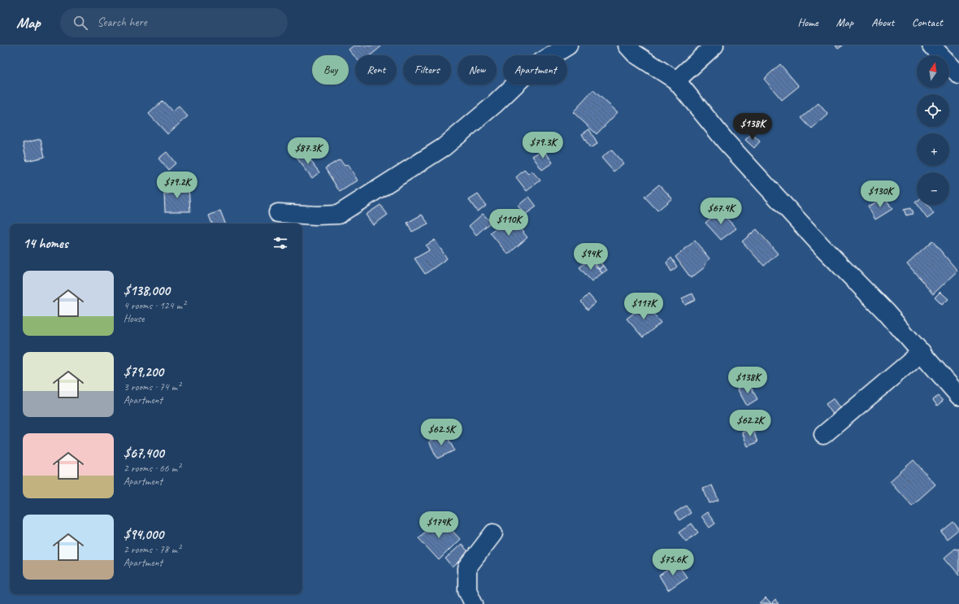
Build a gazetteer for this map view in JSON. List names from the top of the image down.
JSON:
{
  "north": "top",
  "page": {
    "header": "Map",
    "search": "Search here",
    "nav": [
      "Home",
      "Map",
      "About",
      "Contact"
    ],
    "map_buttons": ["+", "−"],
    "chip": [
      "Buy",
      "Rent",
      "Filters",
      "New",
      "Apartment"
    ],
    "price": [
      "$138K",
      "$79.3K",
      "$87.3K",
      "$79.2K",
      "$130K",
      "$67.4K",
      "$110K",
      "$94K",
      "$117K",
      "$138K",
      "$62.2K",
      "$62.5K",
      "$174K",
      "$75.6K"
    ],
    "heading": "14 homes",
    "list": [
      {
        "name": "$138,000",
        "note": "4 rooms · 124 m² · House"
      },
      {
        "name": "$79,200",
        "note": "3 rooms · 74 m² · Apartment"
      },
      {
        "name": "$67,400",
        "note": "2 rooms · 66 m² · Apartment"
      },
      {
        "name": "$94,000",
        "note": "2 rooms · 78 m² · Apartment"
      }
    ]
  }
}
